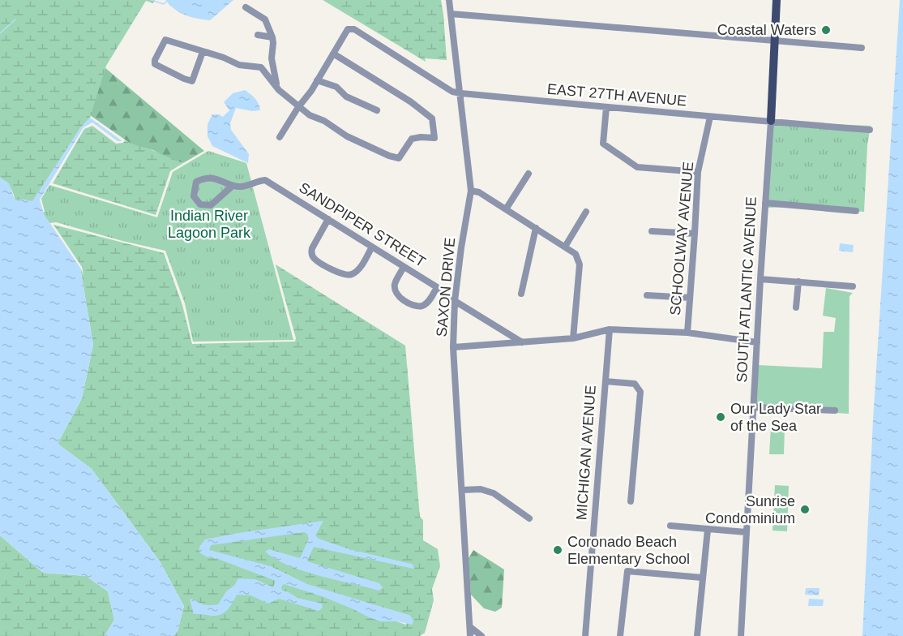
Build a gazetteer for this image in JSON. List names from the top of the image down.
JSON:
{
  "streets": {
    "street": [
      "EAST 27TH AVENUE",
      "SANDPIPER STREET",
      "SCHOOLWAY AVENUE",
      "SAXON DRIVE",
      "SOUTH ATLANTIC AVENUE",
      "MICHIGAN AVENUE"
    ]
  },
  "crossings": [
    ["EAST 27TH AVENUE", "SCHOOLWAY AVENUE"],
    ["EAST 27TH AVENUE", "SAXON DRIVE"],
    ["EAST 27TH AVENUE", "SOUTH ATLANTIC AVENUE"],
    ["SANDPIPER STREET", "SCHOOLWAY AVENUE"],
    ["SANDPIPER STREET", "SAXON DRIVE"],
    ["SCHOOLWAY AVENUE", "SAXON DRIVE"],
    ["SCHOOLWAY AVENUE", "MICHIGAN AVENUE"]
  ],
  "parks": ["Indian River Lagoon Park"],
  "places": [
    "Coastal Waters",
    "Our Lady Star of the Sea",
    "Sunrise Condominium",
    "Coronado Beach Elementary School"
  ]
}
